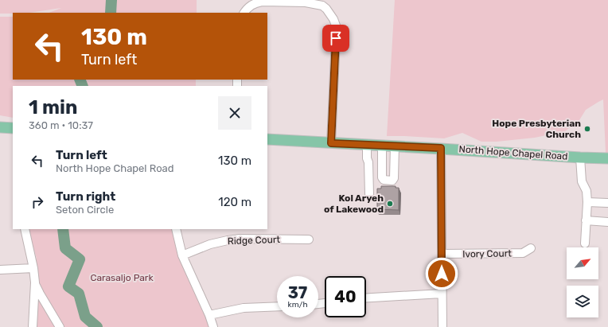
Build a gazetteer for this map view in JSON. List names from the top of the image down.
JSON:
{
  "streets": {
    "main road": ["North Hope Chapel Road"],
    "street": ["Ridge Court", "Ivory Court"]
  },
  "parks": ["Carasaljo Park"],
  "places": ["Hope Presbyterian Church", "Kol Aryeh of Lakewood"],
  "north": "top right",
  "page": {
    "turn": ["130 m", "Turn left"],
    "heading": ["1 min", "360 m · 10:37"],
    "list": [
      {
        "name": "Turn left",
        "note": "North Hope Chapel Road",
        "value": "130 m"
      },
      {
        "name": "Turn right",
        "note": "Seton Circle",
        "value": "120 m"
      }
    ],
    "speed": "37 km/h",
    "limit": "40"
  }
}
